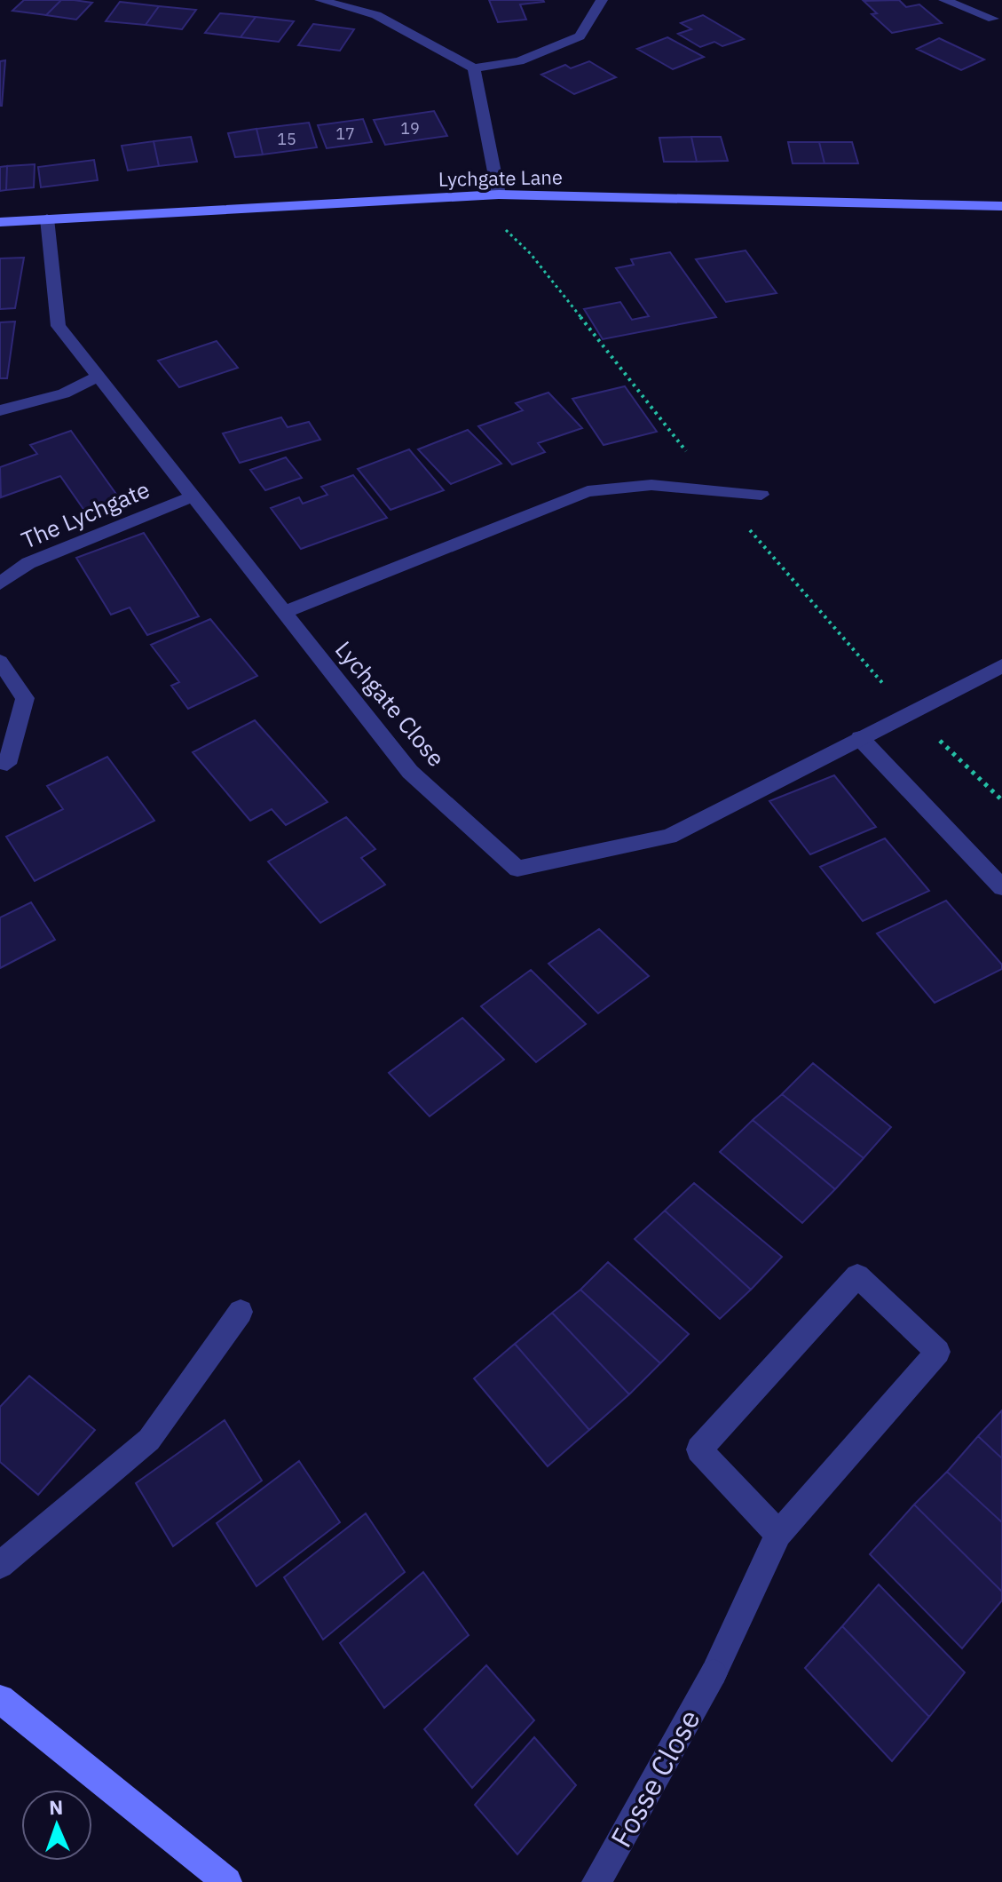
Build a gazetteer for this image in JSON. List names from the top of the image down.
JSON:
{
  "streets": {
    "street": [
      "Lychgate Lane",
      "The Lychgate",
      "Lychgate Close",
      "Fosse Close"
    ]
  },
  "crossings": [
    ["Lychgate Lane", "Lychgate Close"],
    ["The Lychgate", "Lychgate Close"]
  ],
  "house_numbers": ["19", "17", "15"],
  "north": "top"
}
